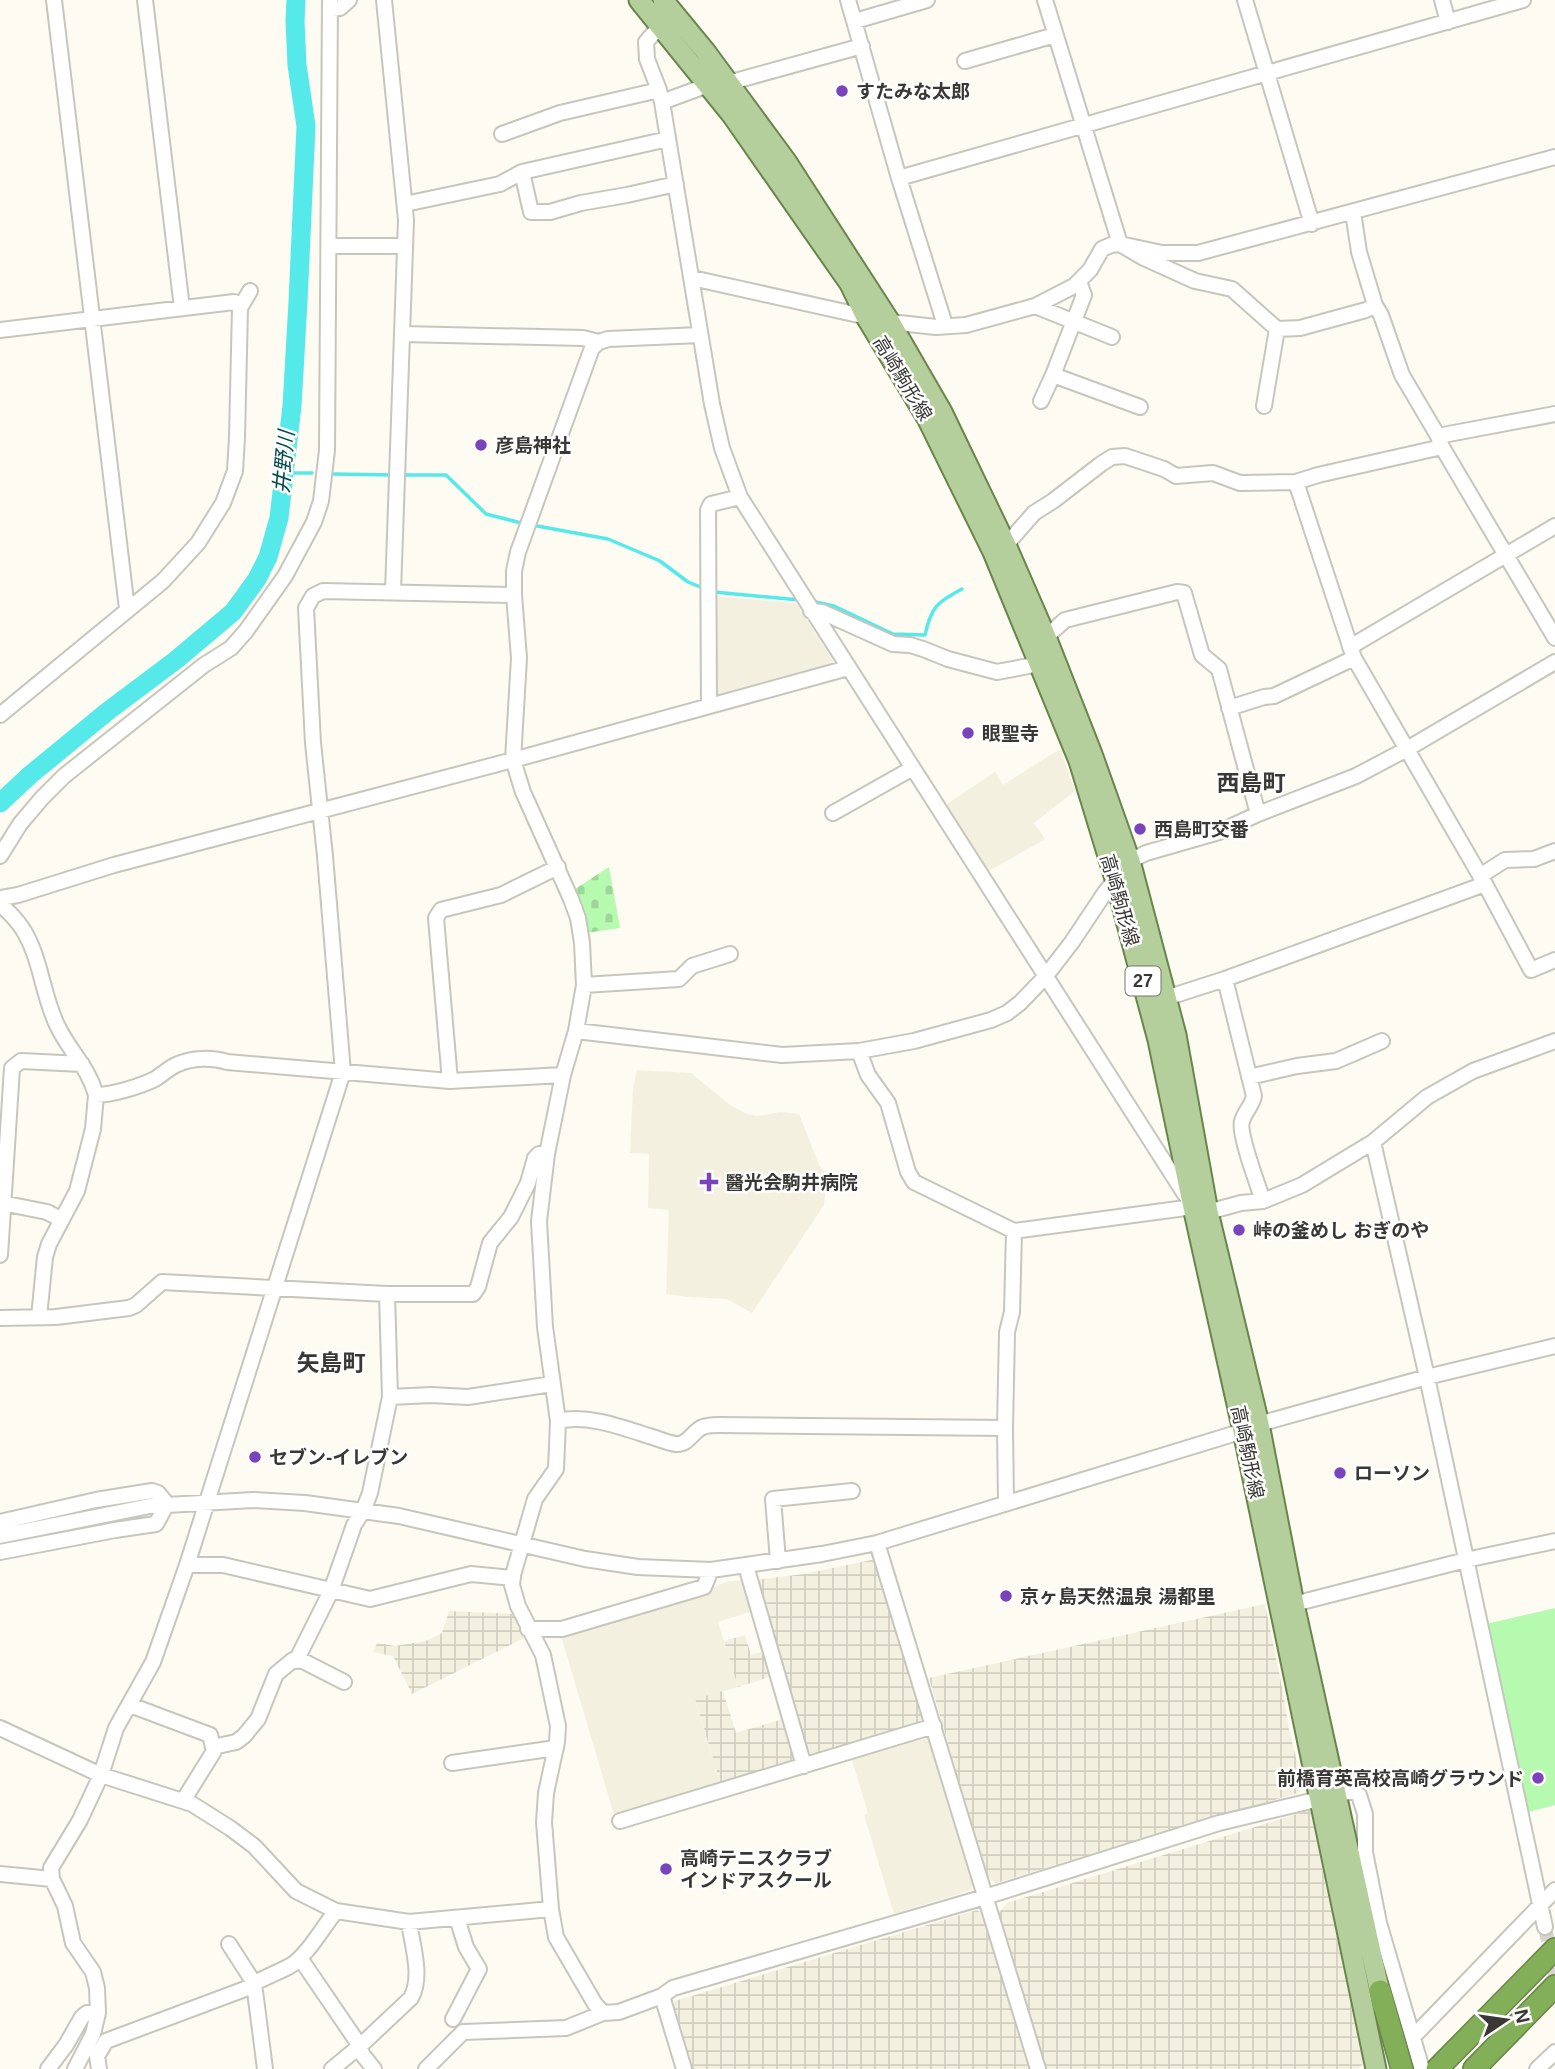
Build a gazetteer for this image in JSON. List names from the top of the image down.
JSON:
{
  "streets": {
    "main road": ["高崎駒形線", "27"]
  },
  "districts": ["西島町", "矢島町"],
  "water": ["井野川"],
  "places": {
    "other": [
      "すたみな太郎",
      "彦島神社",
      "眼聖寺",
      "西島町交番",
      "峠の釜めし おぎのや",
      "セブン-イレブン",
      "ローソン",
      "京ヶ島天然温泉 湯都里",
      "前橋育英高校高崎グラウンド",
      "高崎テニスクラブ インドアスクール"
    ],
    "health": ["醫光会駒井病院"]
  },
  "north": "right"
}
